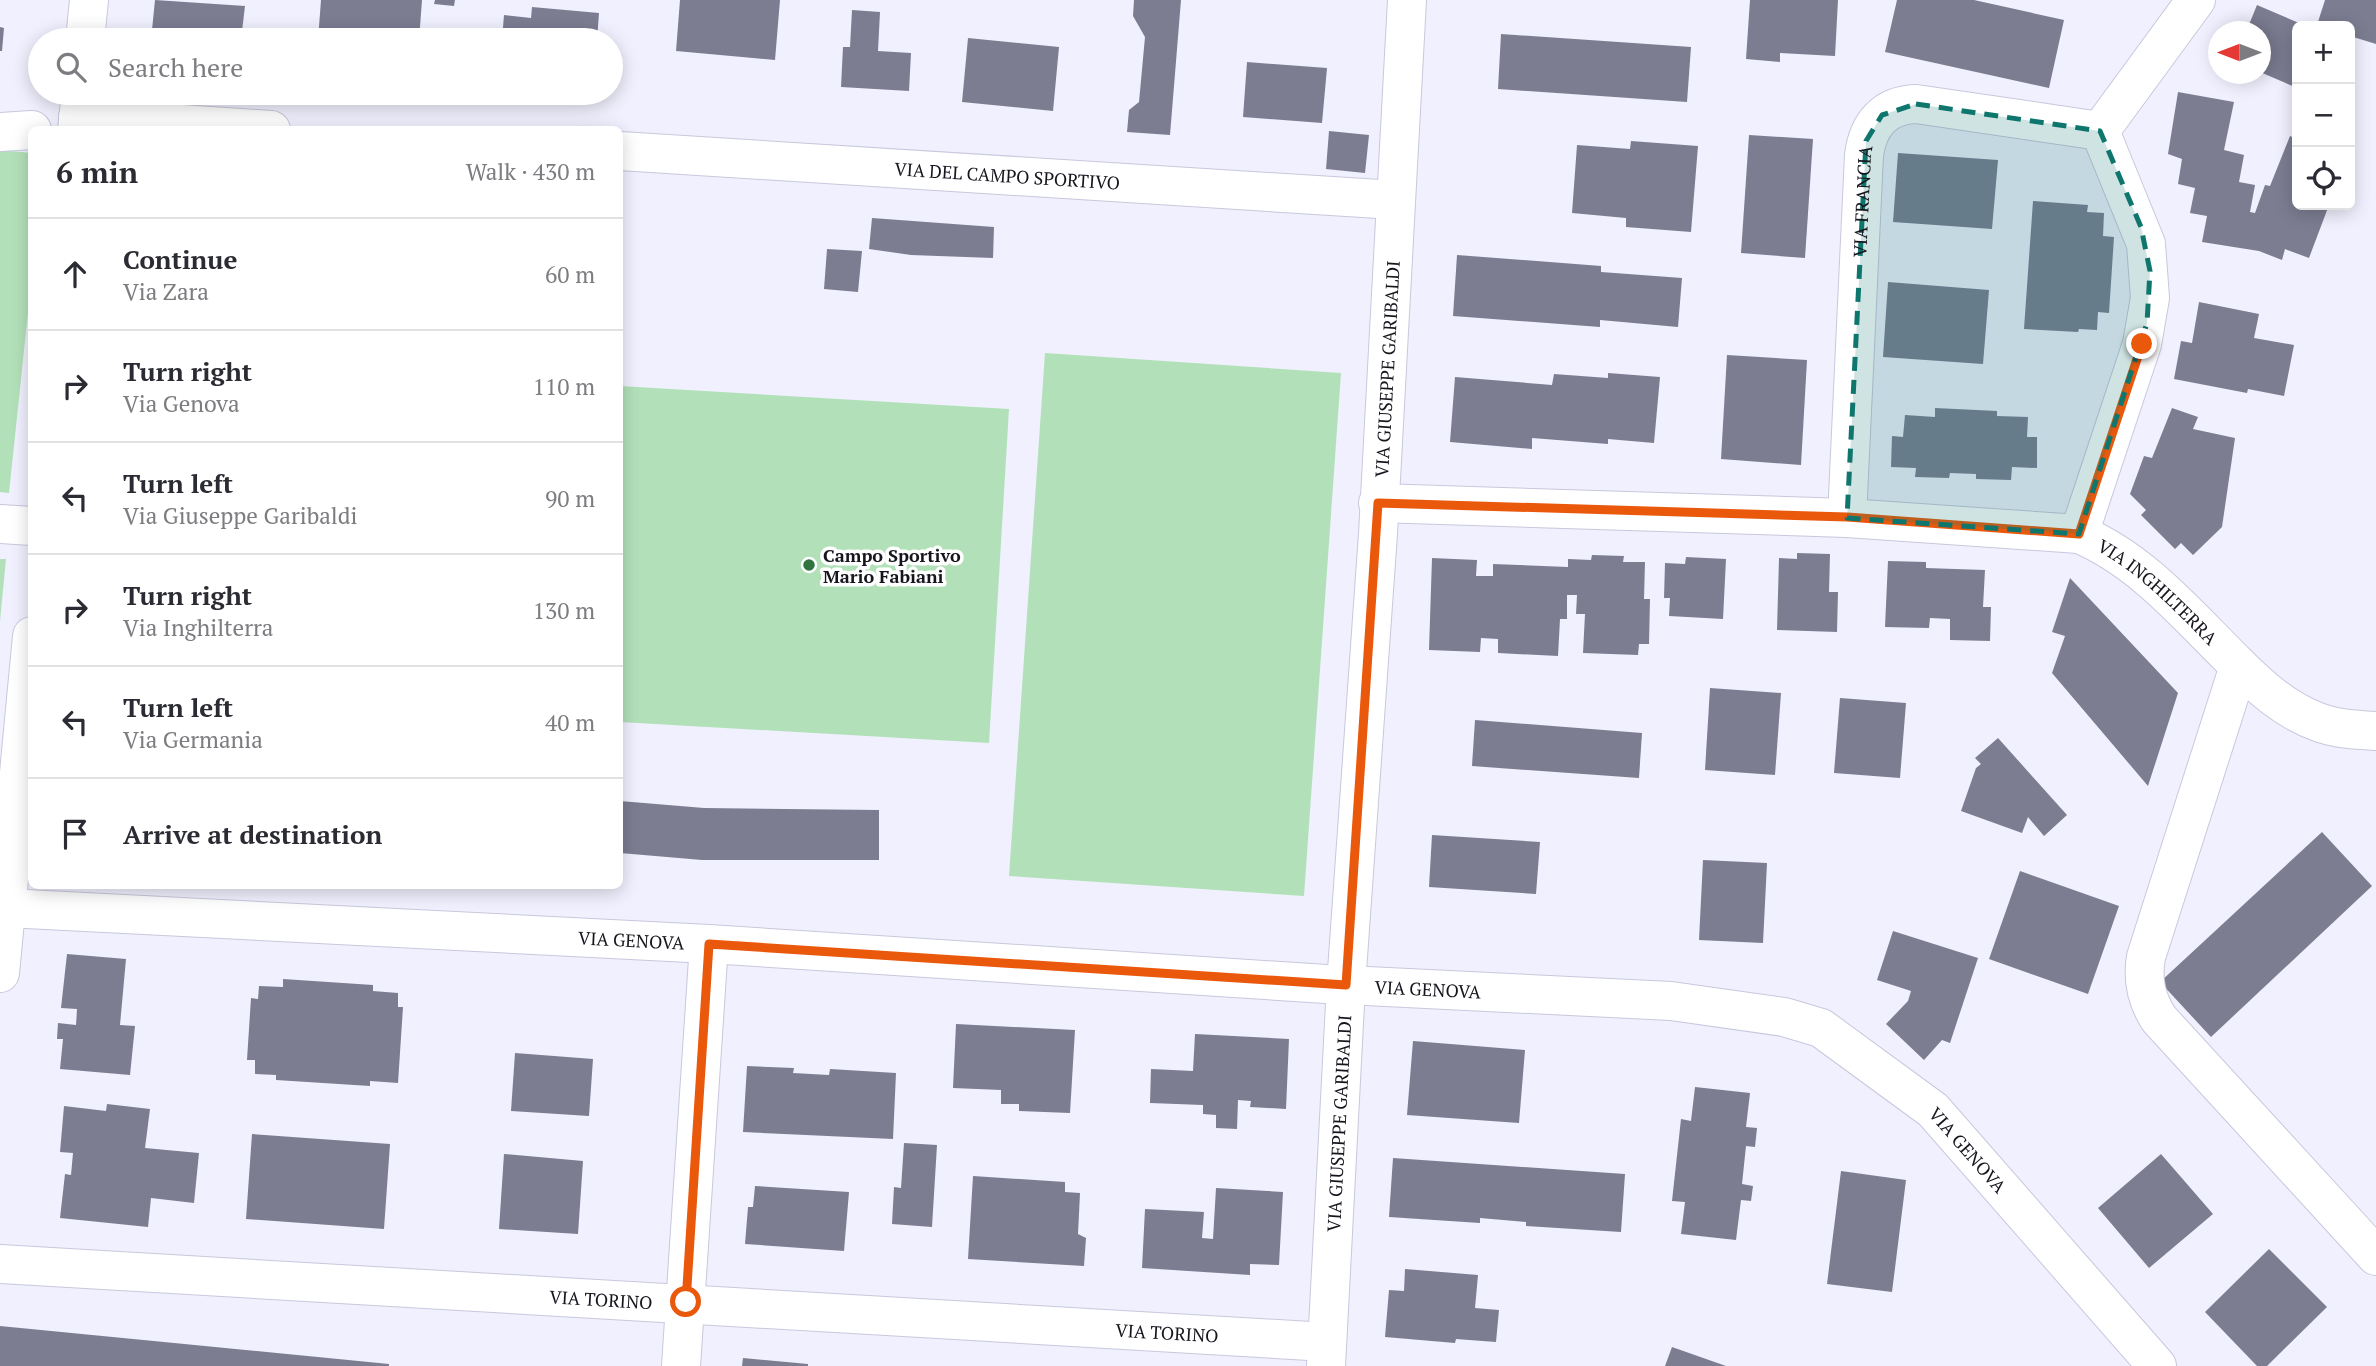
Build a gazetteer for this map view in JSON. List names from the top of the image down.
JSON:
{
  "streets": {
    "street": [
      "VIA DEL CAMPO SPORTIVO",
      "VIA FRANCIA",
      "VIA GIUSEPPE GARIBALDI",
      "VIA INGHILTERRA",
      "VIA GENOVA",
      "VIA TORINO"
    ]
  },
  "crossings": [
    ["VIA DEL CAMPO SPORTIVO", "VIA GIUSEPPE GARIBALDI"],
    ["VIA FRANCIA", "VIA INGHILTERRA"],
    ["VIA GIUSEPPE GARIBALDI", "VIA INGHILTERRA"],
    ["VIA GIUSEPPE GARIBALDI", "VIA GENOVA"],
    ["VIA GIUSEPPE GARIBALDI", "VIA TORINO"]
  ],
  "places": ["Campo Sportivo Mario Fabiani"],
  "north": "left",
  "page": {
    "map_buttons": ["+", "−"],
    "search": "Search here",
    "heading": ["6 min", "Walk · 430 m"],
    "list": [
      ["Continue", "Via Zara", "60 m"],
      ["Turn right", "Via Genova", "110 m"],
      ["Turn left", "Via Giuseppe Garibaldi", "90 m"],
      ["Turn right", "Via Inghilterra", "130 m"],
      ["Turn left", "Via Germania", "40 m"],
      "Arrive at destination"
    ]
  }
}
